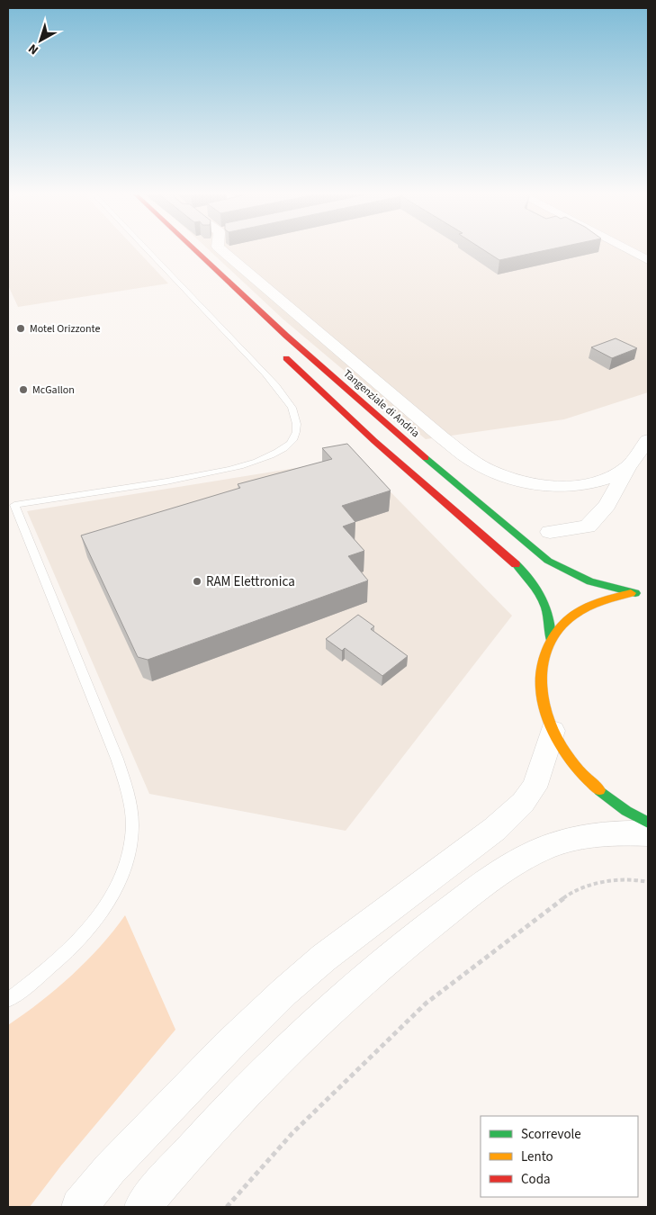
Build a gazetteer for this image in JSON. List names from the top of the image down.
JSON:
{
  "streets": {
    "main road": ["Tangenziale di Andria"]
  },
  "places": ["Motel Orizzonte", "McGallon", "RAM Elettronica"],
  "legend": ["Scorrevole", "Lento", "Coda"],
  "north": "bottom left"
}
